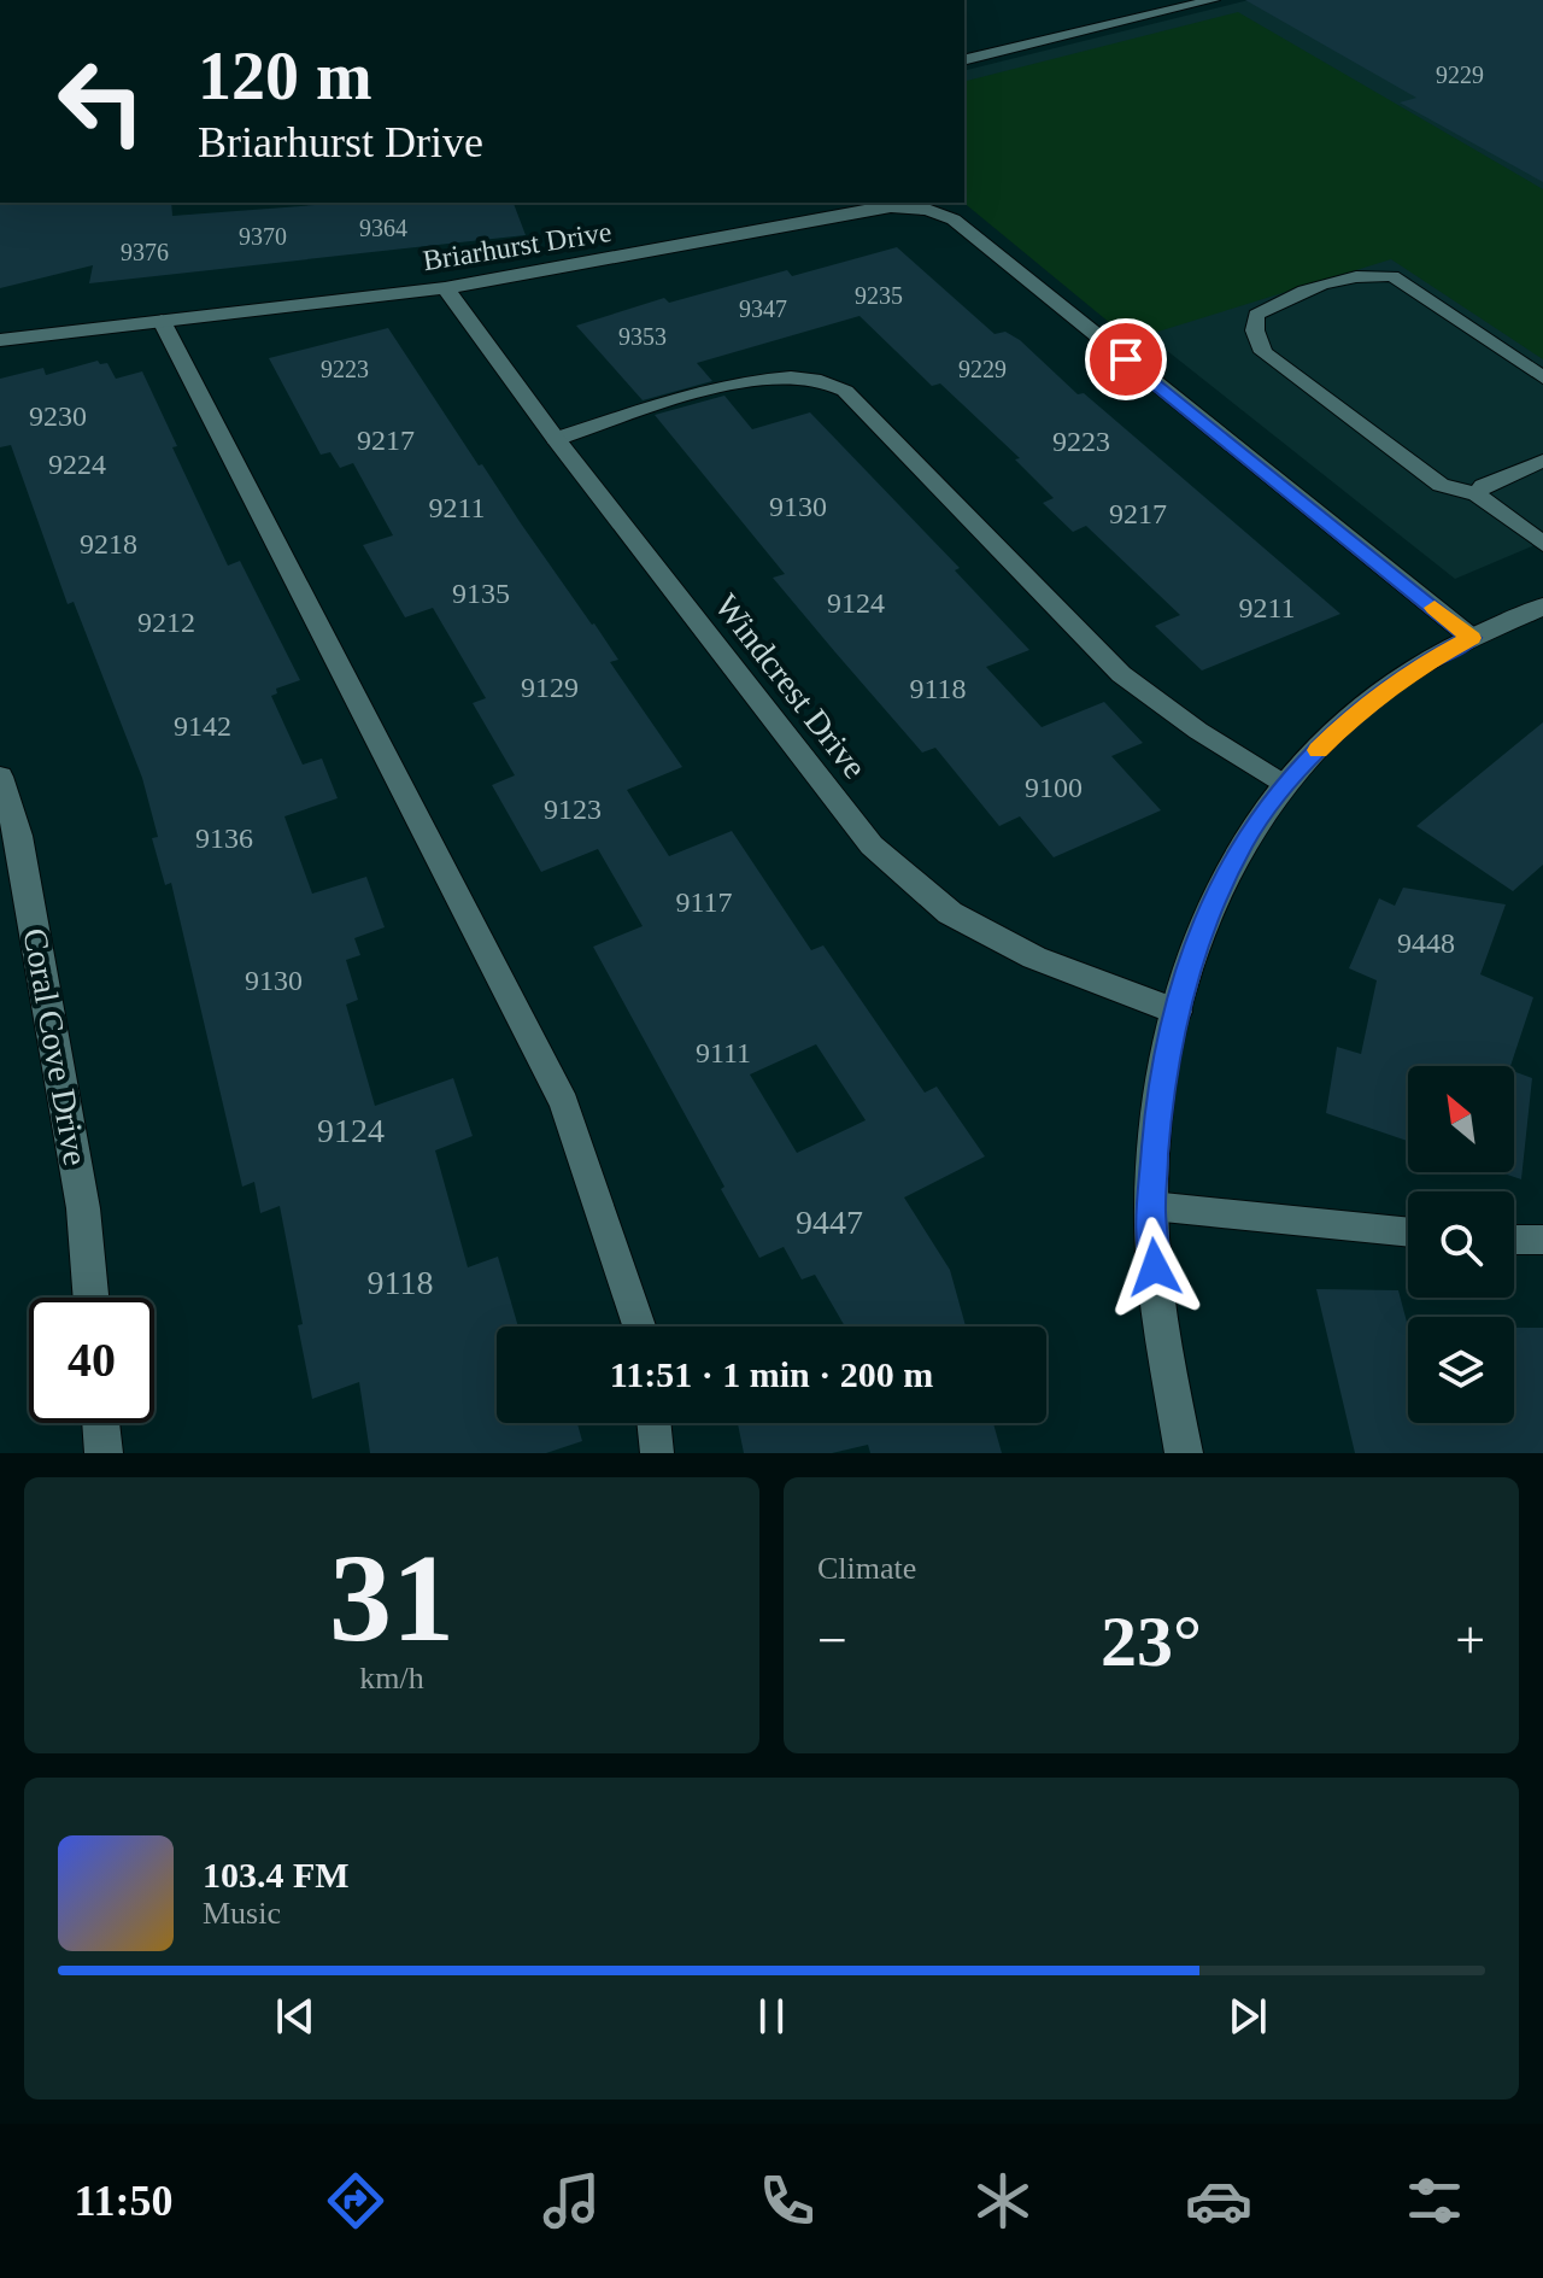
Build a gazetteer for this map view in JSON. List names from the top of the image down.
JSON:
{
  "streets": {
    "street": ["Briarhurst Drive", "Windcrest Drive", "Coral Cove Drive"]
  },
  "crossings": [
    ["Briarhurst Drive", "Windcrest Drive"]
  ],
  "house_numbers": [
    "9229",
    "9364",
    "9370",
    "9376",
    "9235",
    "9347",
    "9353",
    "9223",
    "9229",
    "9230",
    "9217",
    "9223",
    "9224",
    "9130",
    "9211",
    "9217",
    "9218",
    "9135",
    "9124",
    "9211",
    "9212",
    "9129",
    "9118",
    "9142",
    "9100",
    "9123",
    "9136",
    "9117",
    "9448",
    "9130",
    "9111",
    "9124",
    "9447",
    "9118"
  ],
  "north": "top left",
  "page": {
    "turn": ["120 m", "Briarhurst Drive"],
    "limit": "40",
    "trip": "11:51 · 1 min · 200 m",
    "tile": [
      ["31", "km/h"],
      "Climate"
    ],
    "heat": ["−", "23°", "+"],
    "song": ["103.4 FM", "Music"],
    "tabs": "11:50"
  }
}
